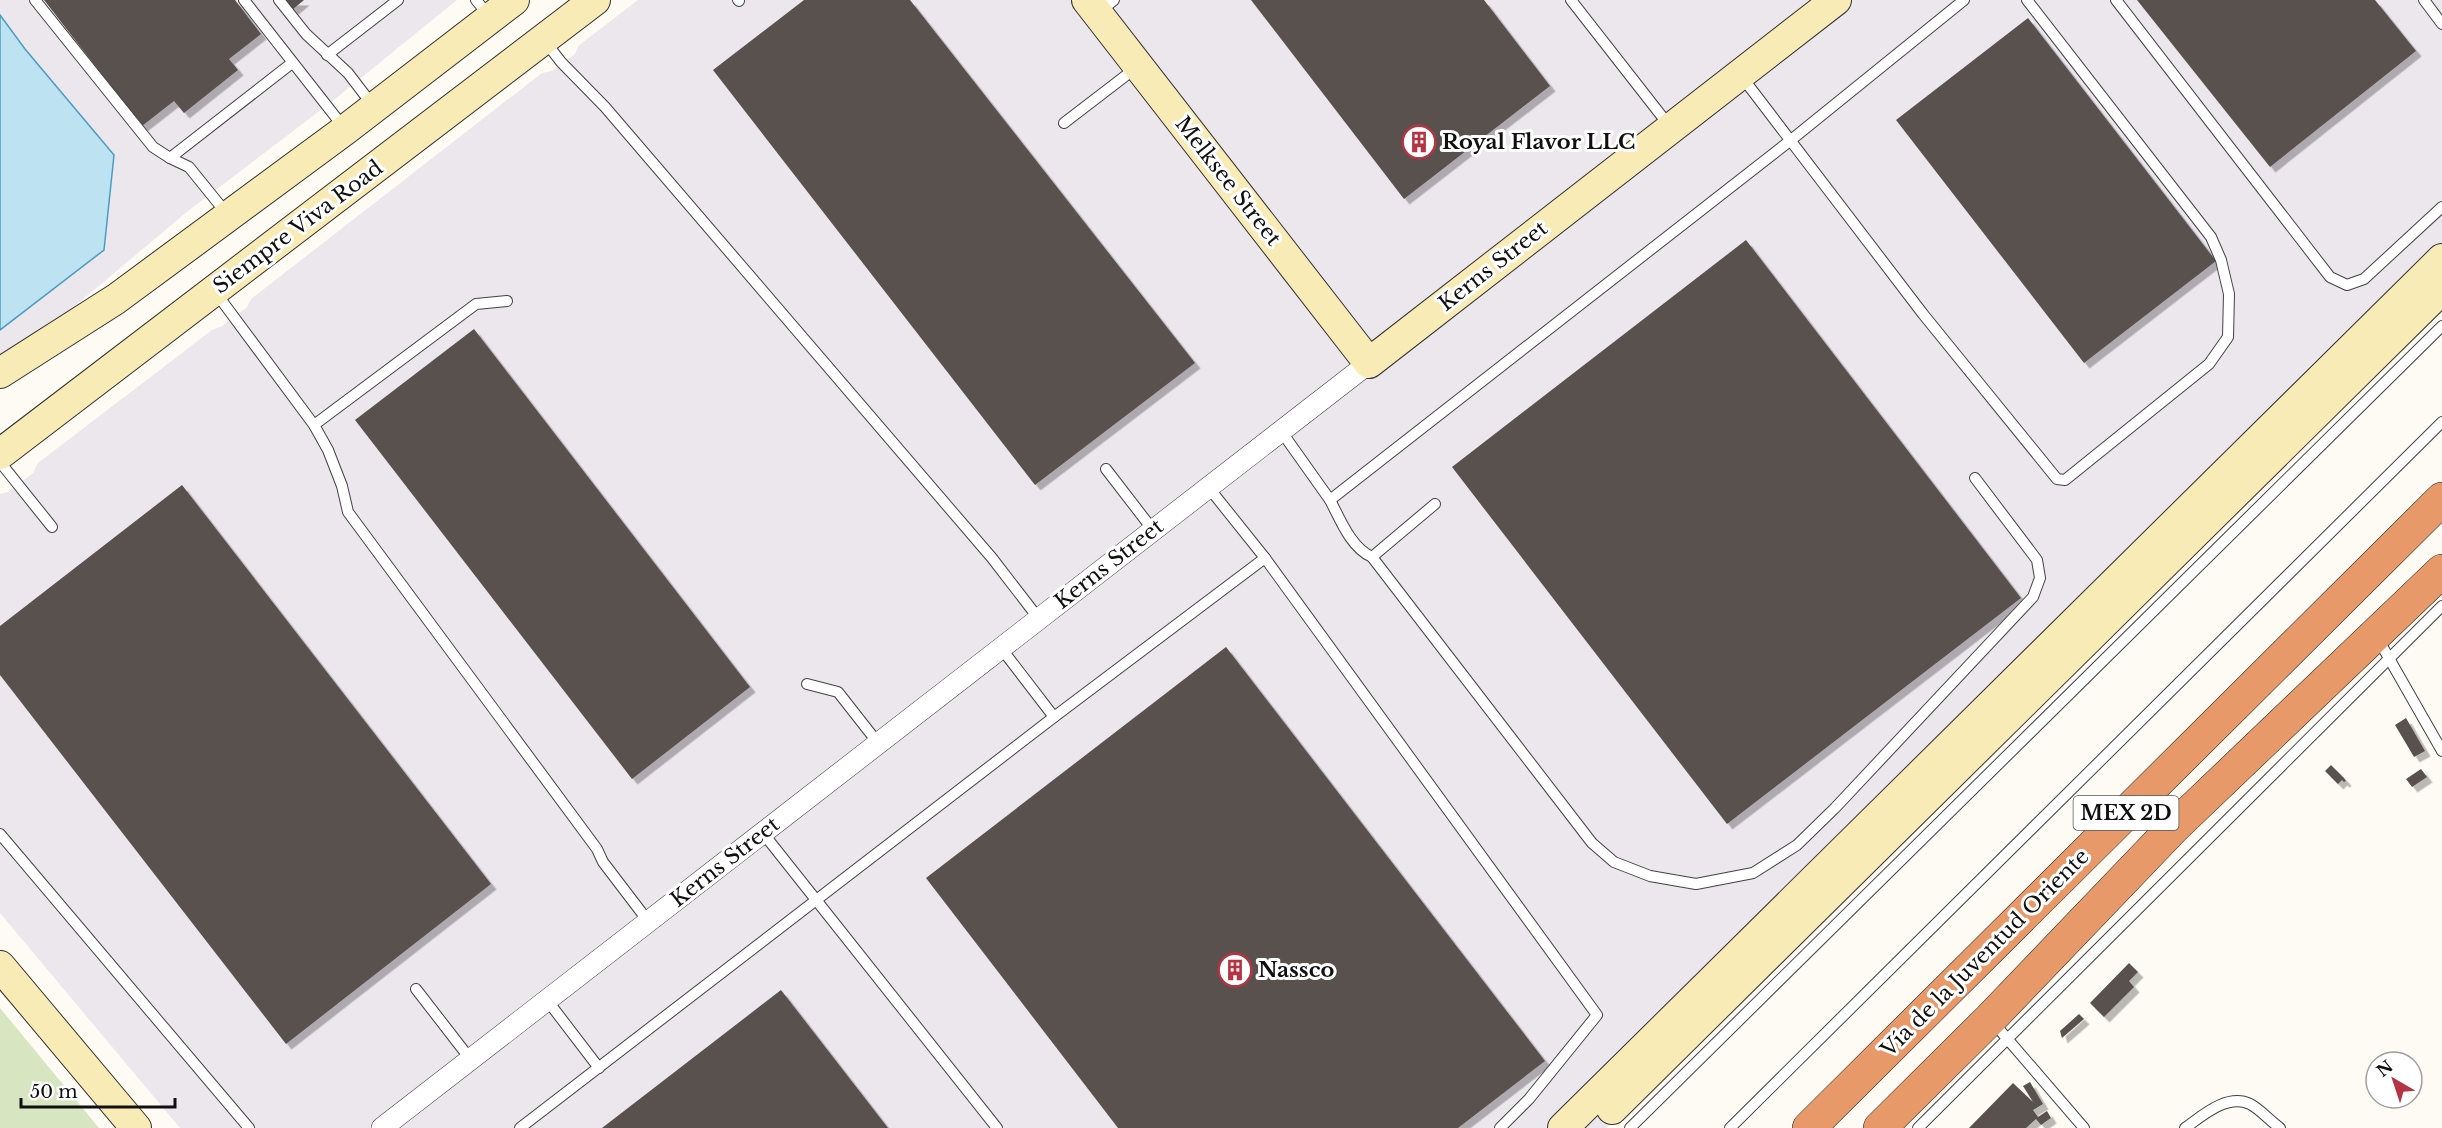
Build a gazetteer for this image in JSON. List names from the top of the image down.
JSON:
{
  "streets": {
    "highway": ["MEX 2D", "Vía de la Juventud Oriente"],
    "main road": ["Melksee Street", "Siempre Viva Road", "Kerns Street"]
  },
  "crossings": [
    ["Melksee Street", "Kerns Street"]
  ],
  "places": {
    "building": ["Royal Flavor LLC", "Nassco"]
  },
  "scale_bar": "50 m",
  "north": "top left"
}
